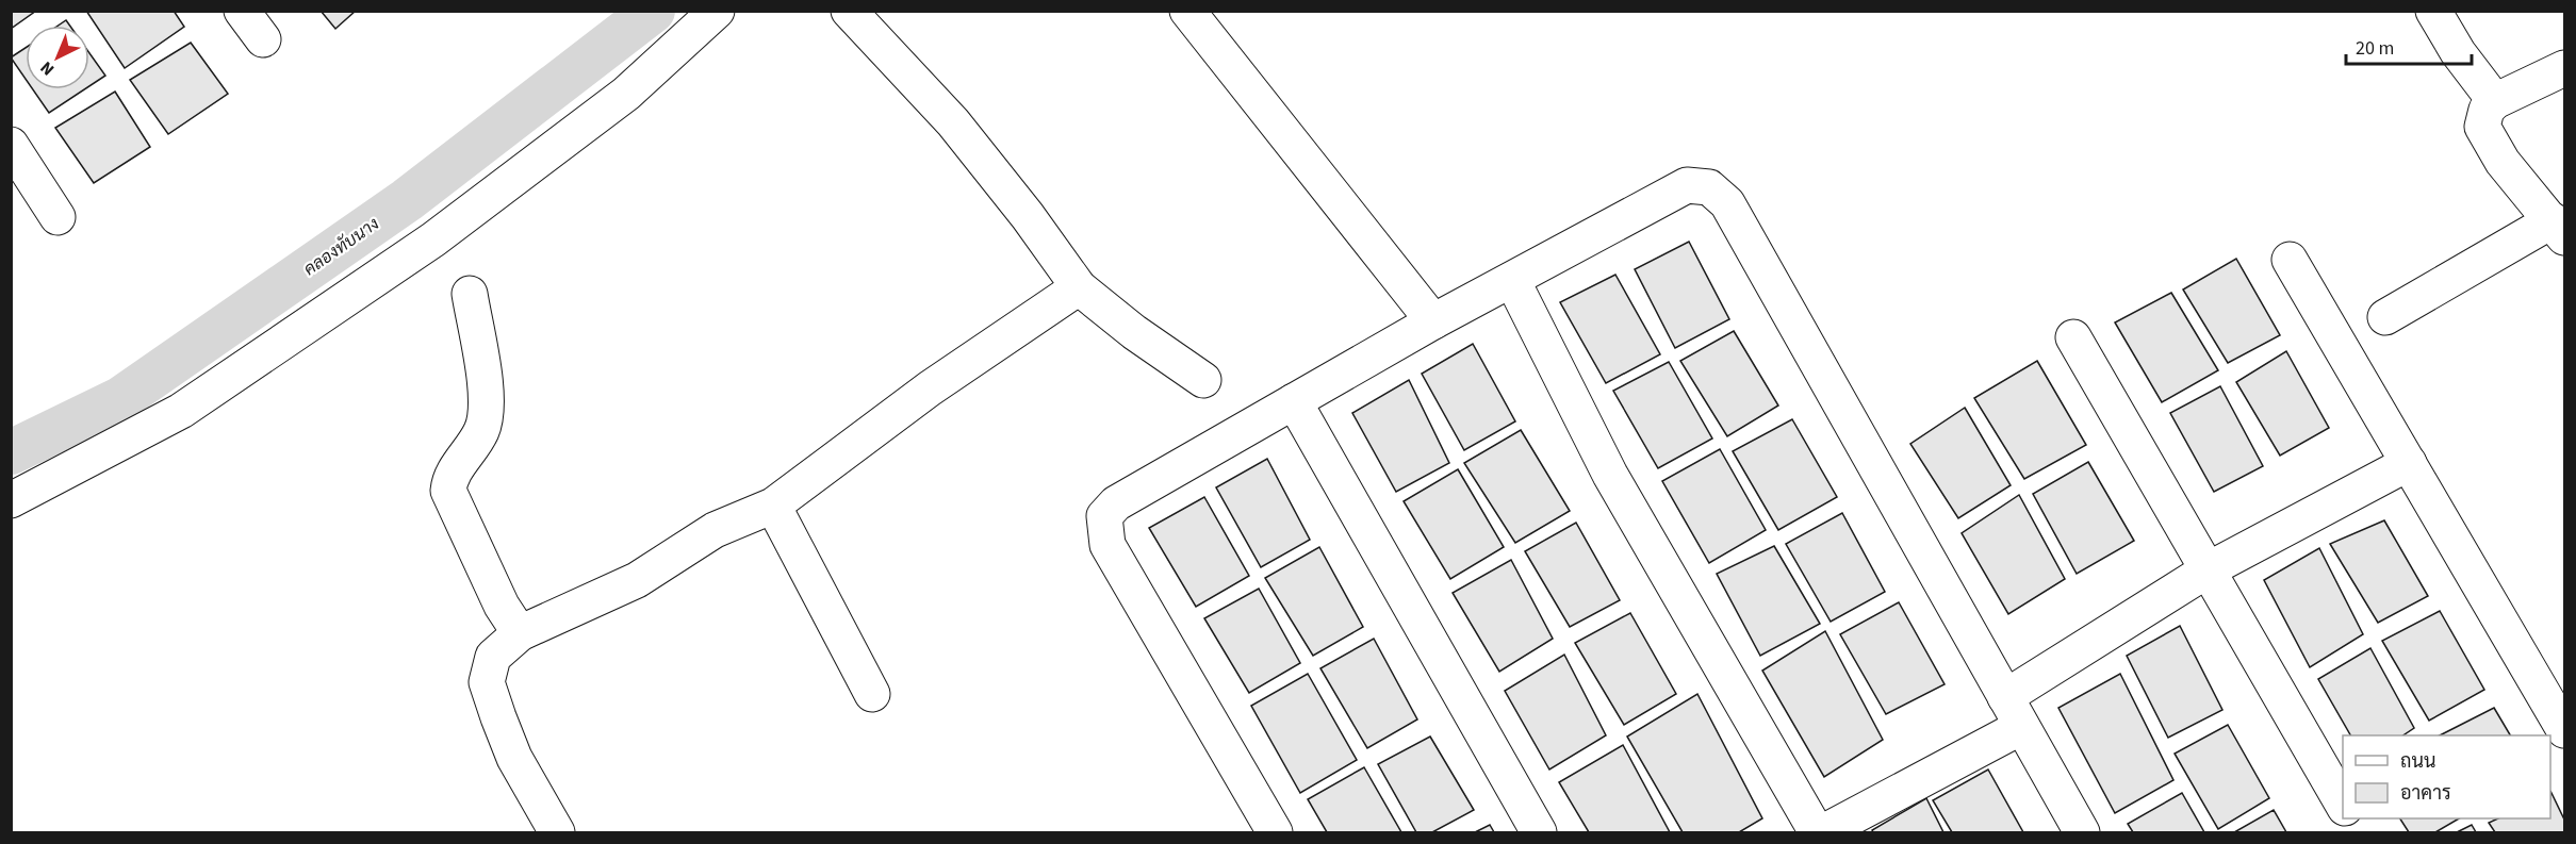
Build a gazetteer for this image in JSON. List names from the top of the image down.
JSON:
{
  "water": ["คลองทับนาง"],
  "legend": ["ถนน", "อาคาร"],
  "scale_bar": "20 m",
  "north": "bottom left"
}
